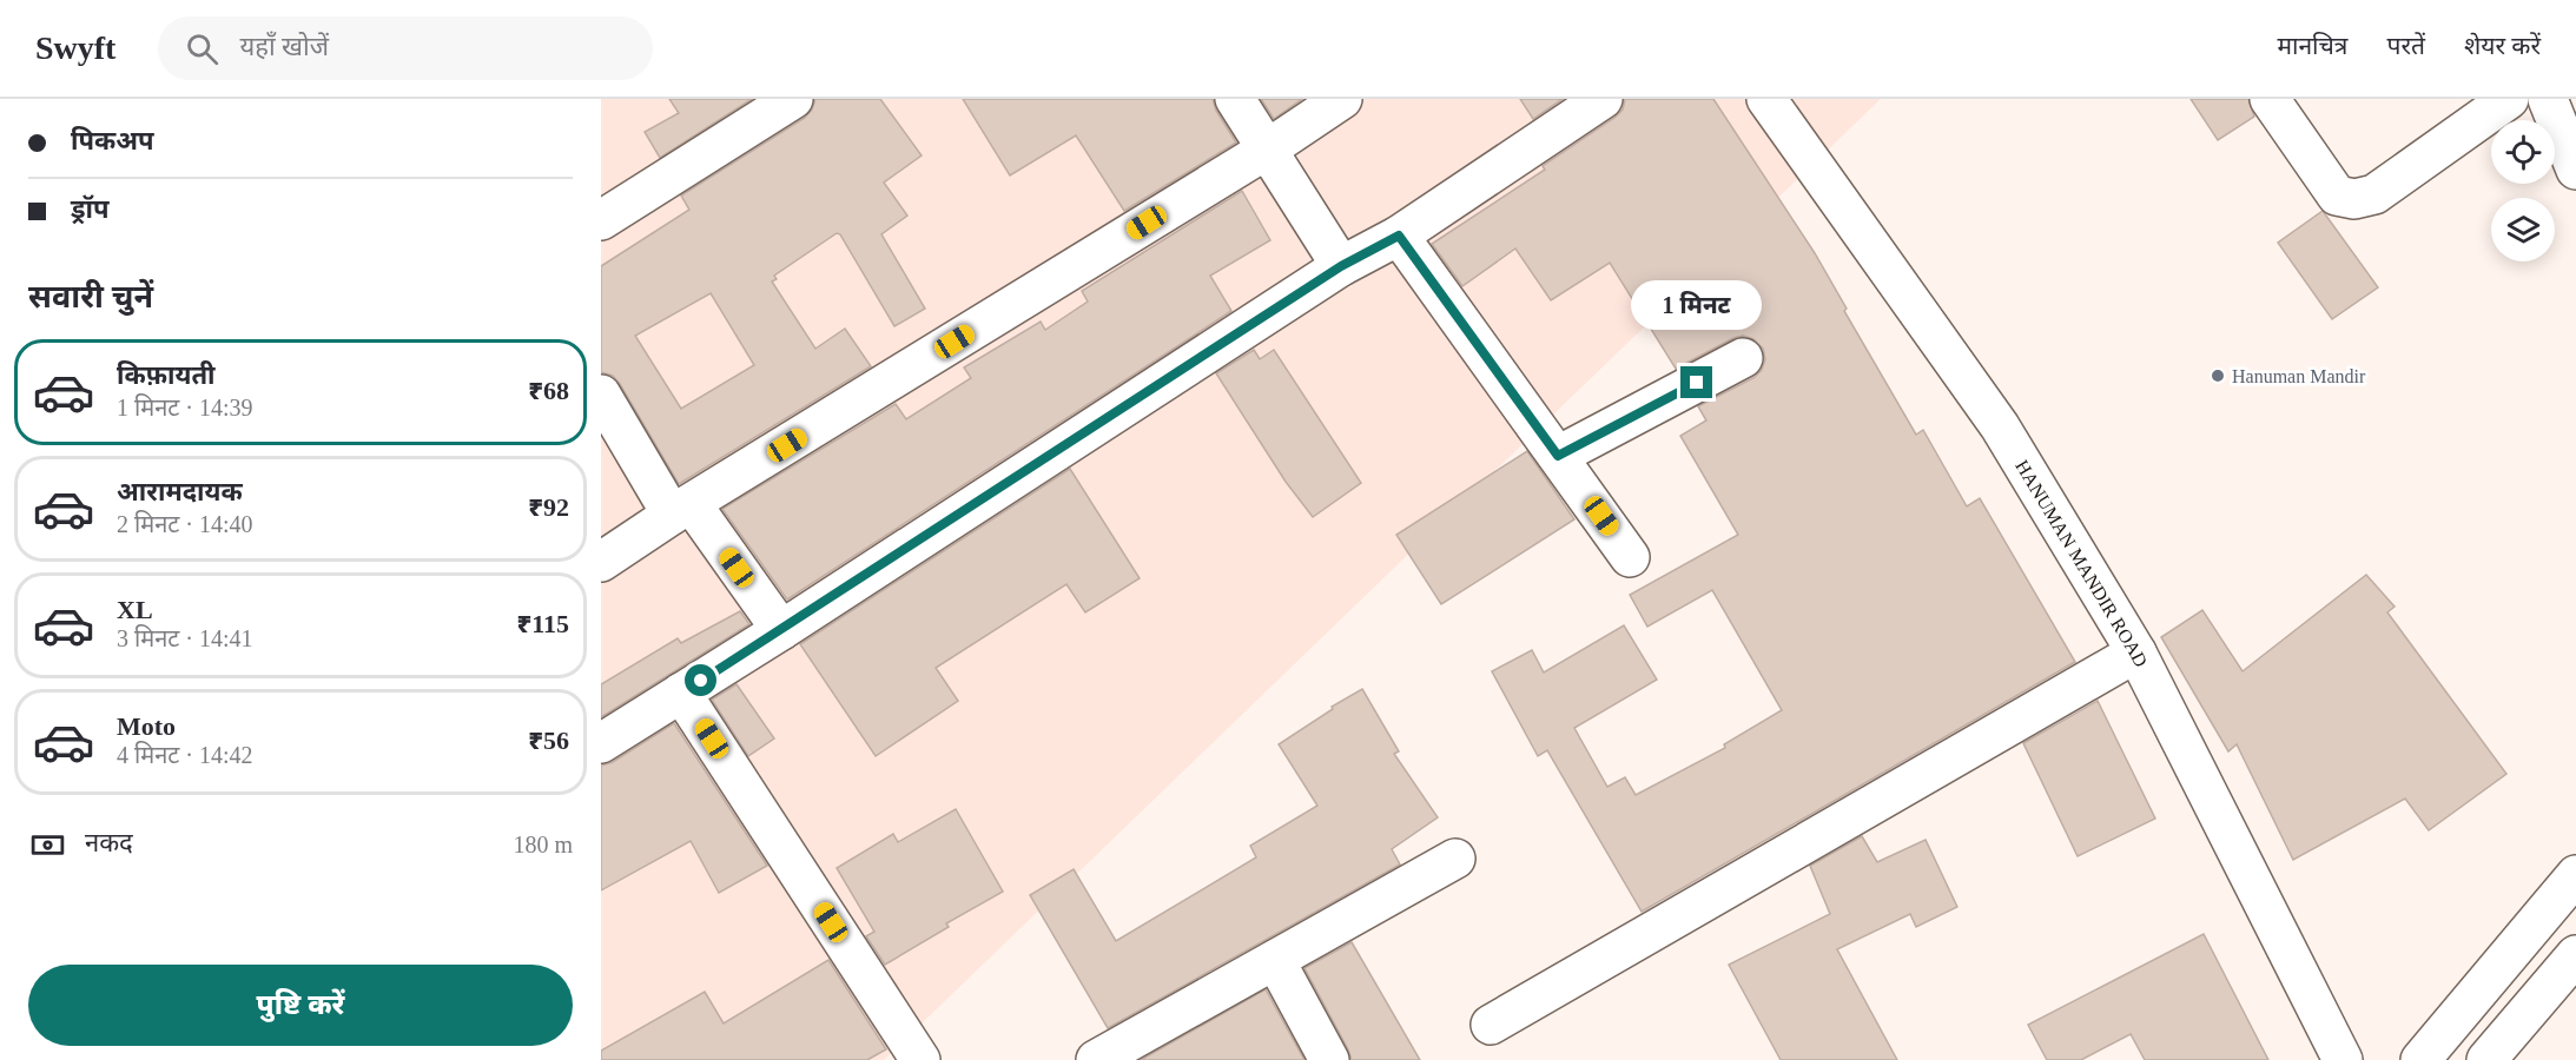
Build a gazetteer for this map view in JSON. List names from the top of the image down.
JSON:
{
  "streets": {
    "street": ["HANUMAN MANDIR ROAD"]
  },
  "places": ["Hanuman Mandir"],
  "page": {
    "header": "Swyft",
    "search": "यहाँ खोजें",
    "nav": ["मानचित्र", "परतें", "शेयर करें"],
    "banner": ["पिकअप", "ड्रॉप"],
    "heading": "सवारी चुनें",
    "bubble": "1 मिनट",
    "list": [
      {
        "name": "किफ़ायती",
        "note": "1 मिनट · 14:39",
        "value": "₹68"
      },
      {
        "name": "आरामदायक",
        "note": "2 मिनट · 14:40",
        "value": "₹92"
      },
      {
        "name": "XL",
        "note": "3 मिनट · 14:41",
        "value": "₹115"
      },
      {
        "name": "Moto",
        "note": "4 मिनट · 14:42",
        "value": "₹56"
      }
    ],
    "pay": ["नकद", "180 m"],
    "buttons": "पुष्टि करें"
  }
}
